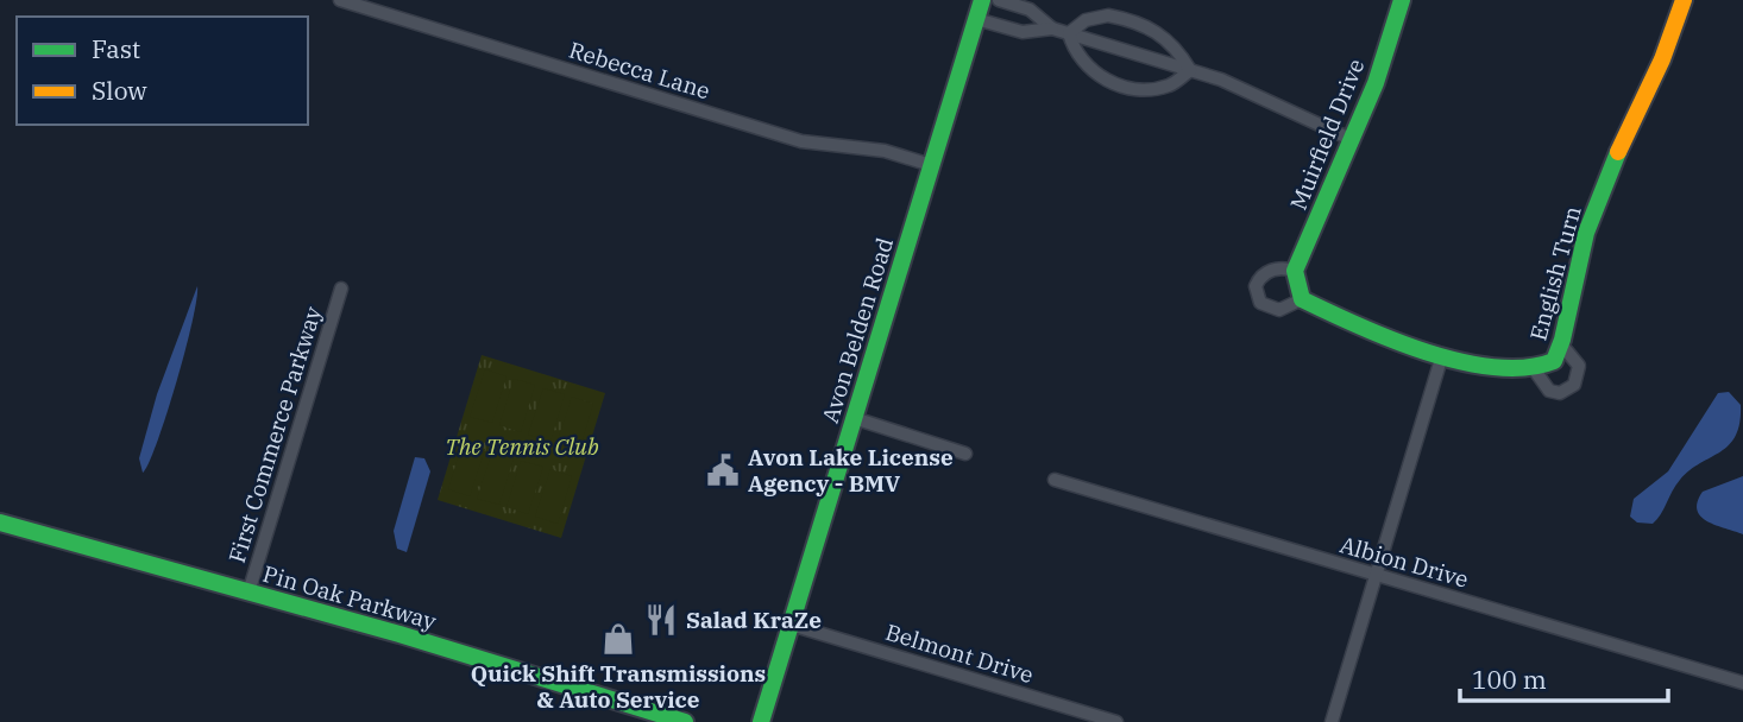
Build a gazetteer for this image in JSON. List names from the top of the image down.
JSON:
{
  "streets": {
    "street": [
      "Rebecca Lane",
      "Muirfield Drive",
      "English Turn",
      "Avon Belden Road",
      "First Commerce Parkway",
      "Albion Drive",
      "Pin Oak Parkway",
      "Belmont Drive"
    ]
  },
  "crossings": [
    ["Rebecca Lane", "Avon Belden Road"],
    ["Muirfield Drive", "English Turn"],
    ["Avon Belden Road", "Belmont Drive"],
    ["First Commerce Parkway", "Pin Oak Parkway"]
  ],
  "parks": ["The Tennis Club"],
  "places": {
    "public building": ["Avon Lake License Agency - BMV"],
    "restaurant": ["Salad KraZe"],
    "shop": ["Quick Shift Transmissions & Auto Service"]
  },
  "legend": ["Fast", "Slow"],
  "scale_bar": "100 m"
}
